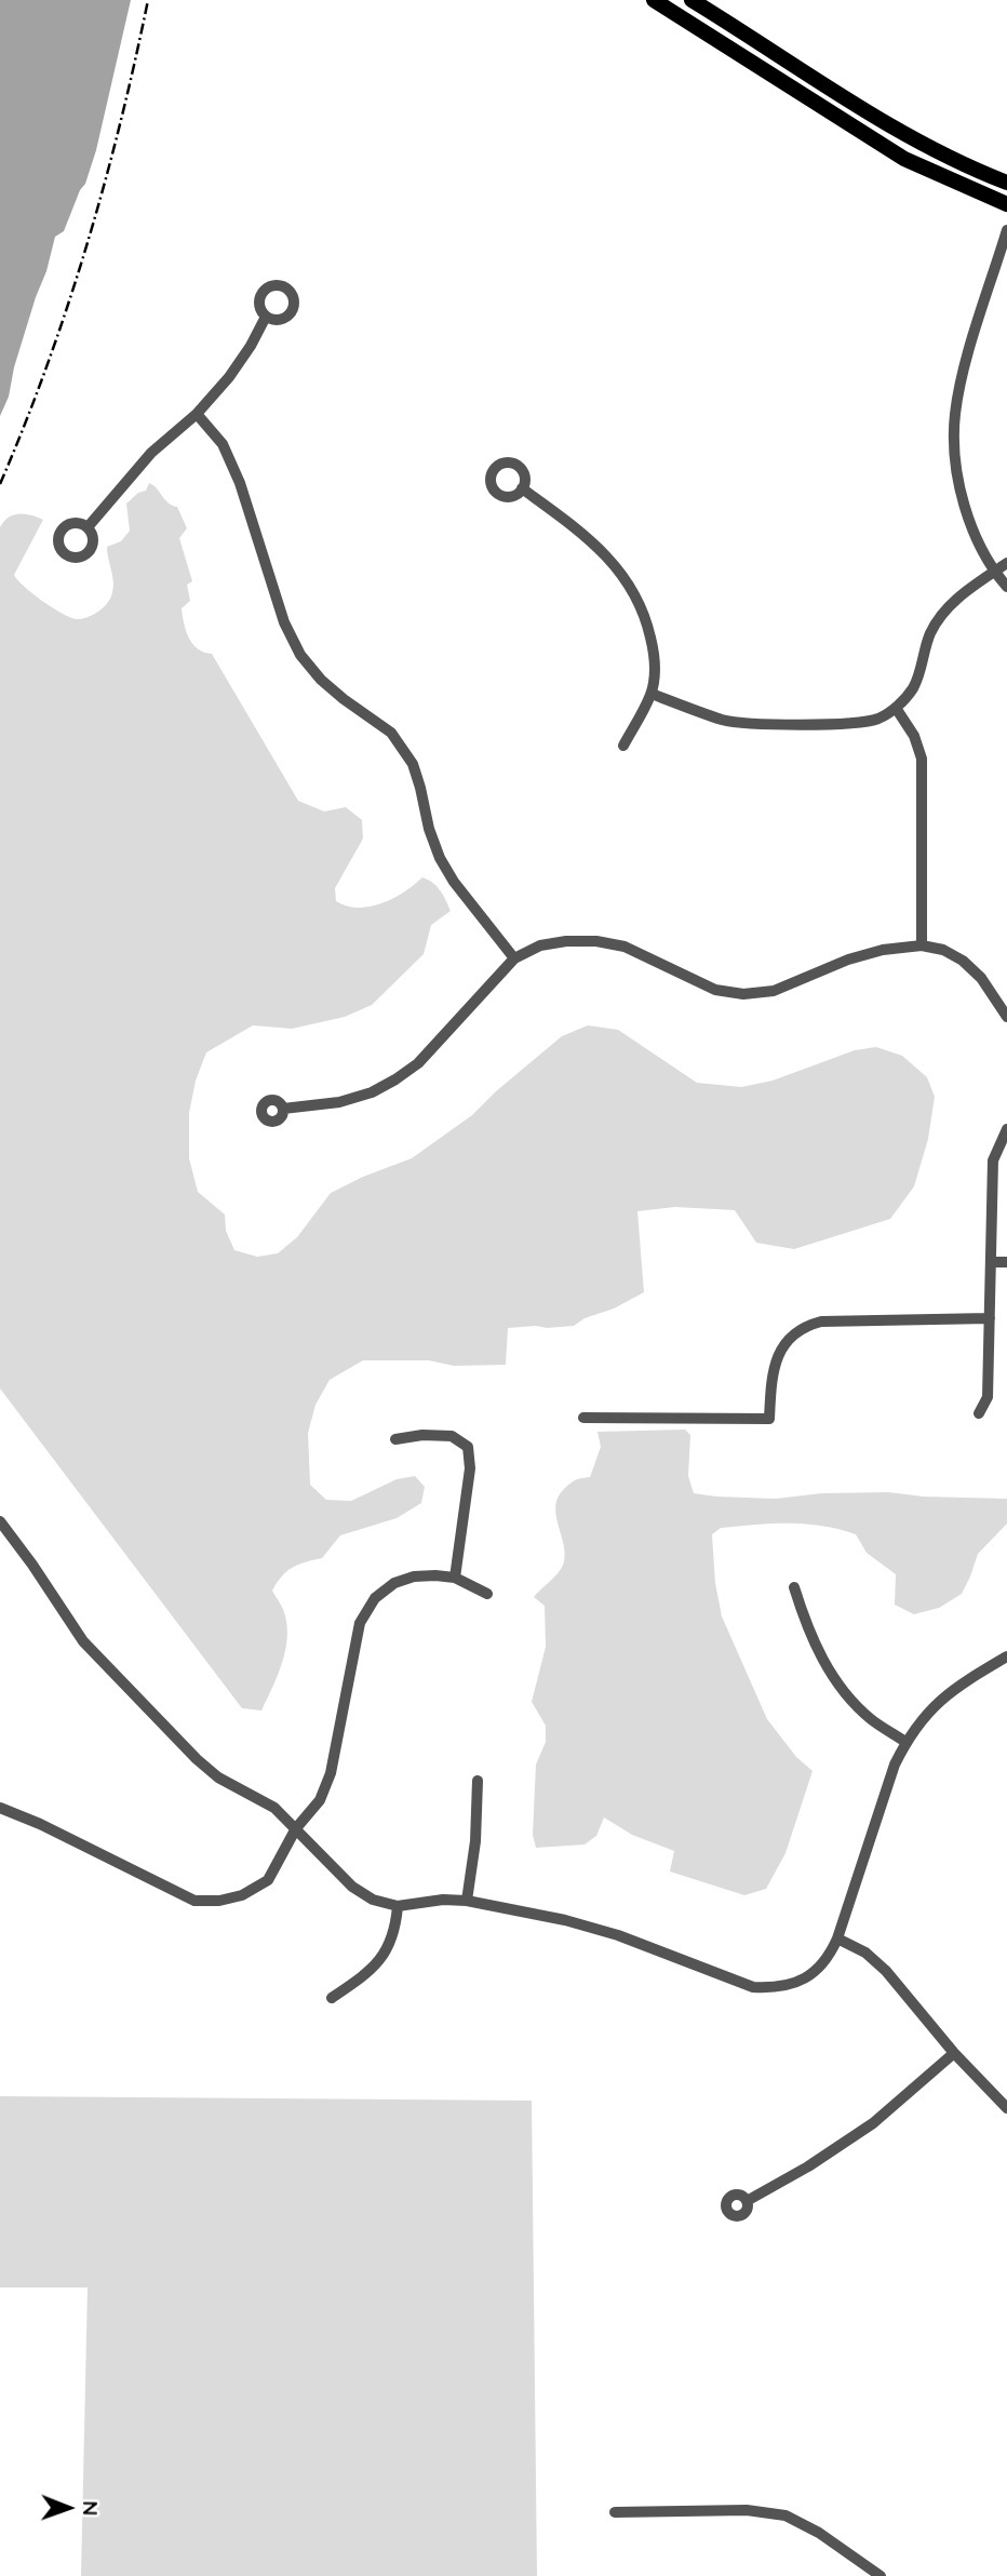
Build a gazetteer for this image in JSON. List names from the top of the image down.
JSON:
{
  "north": "right"
}
